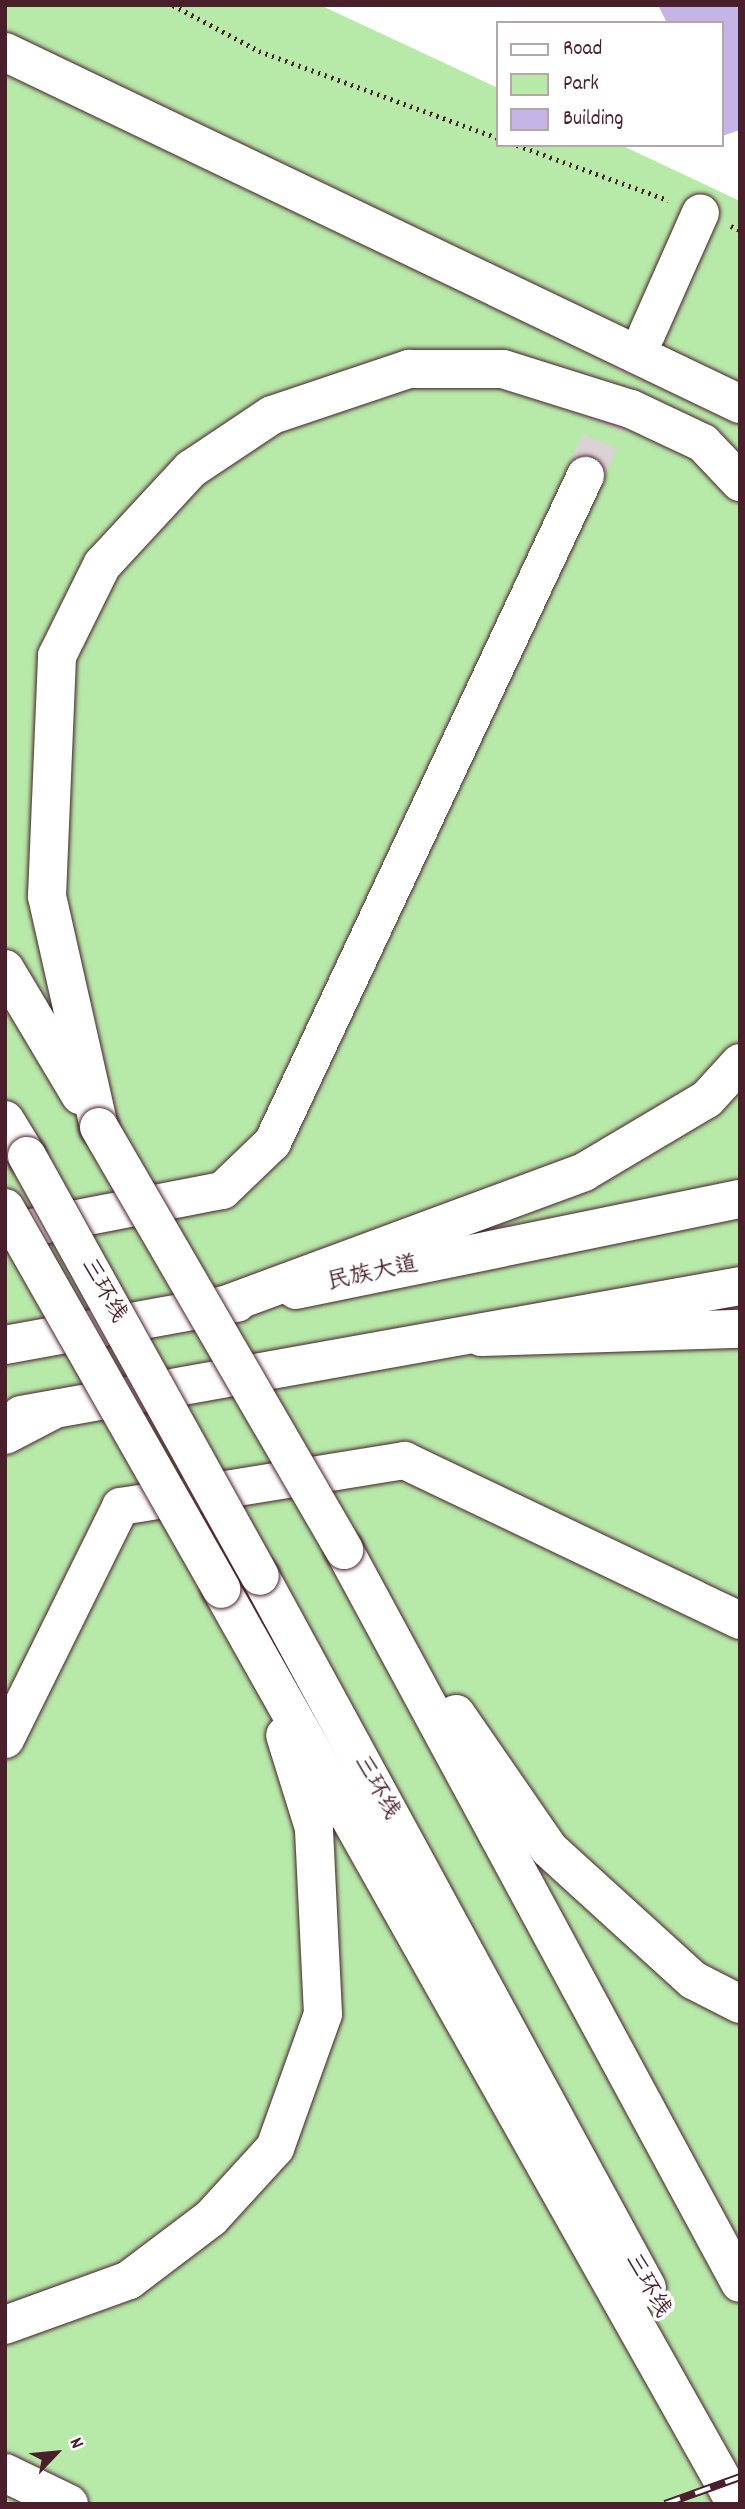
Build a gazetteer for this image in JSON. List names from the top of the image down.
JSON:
{
  "streets": {
    "main road": ["民族大道", "三环线"]
  },
  "legend": ["Road", "Park", "Building"],
  "north": "top right"
}
